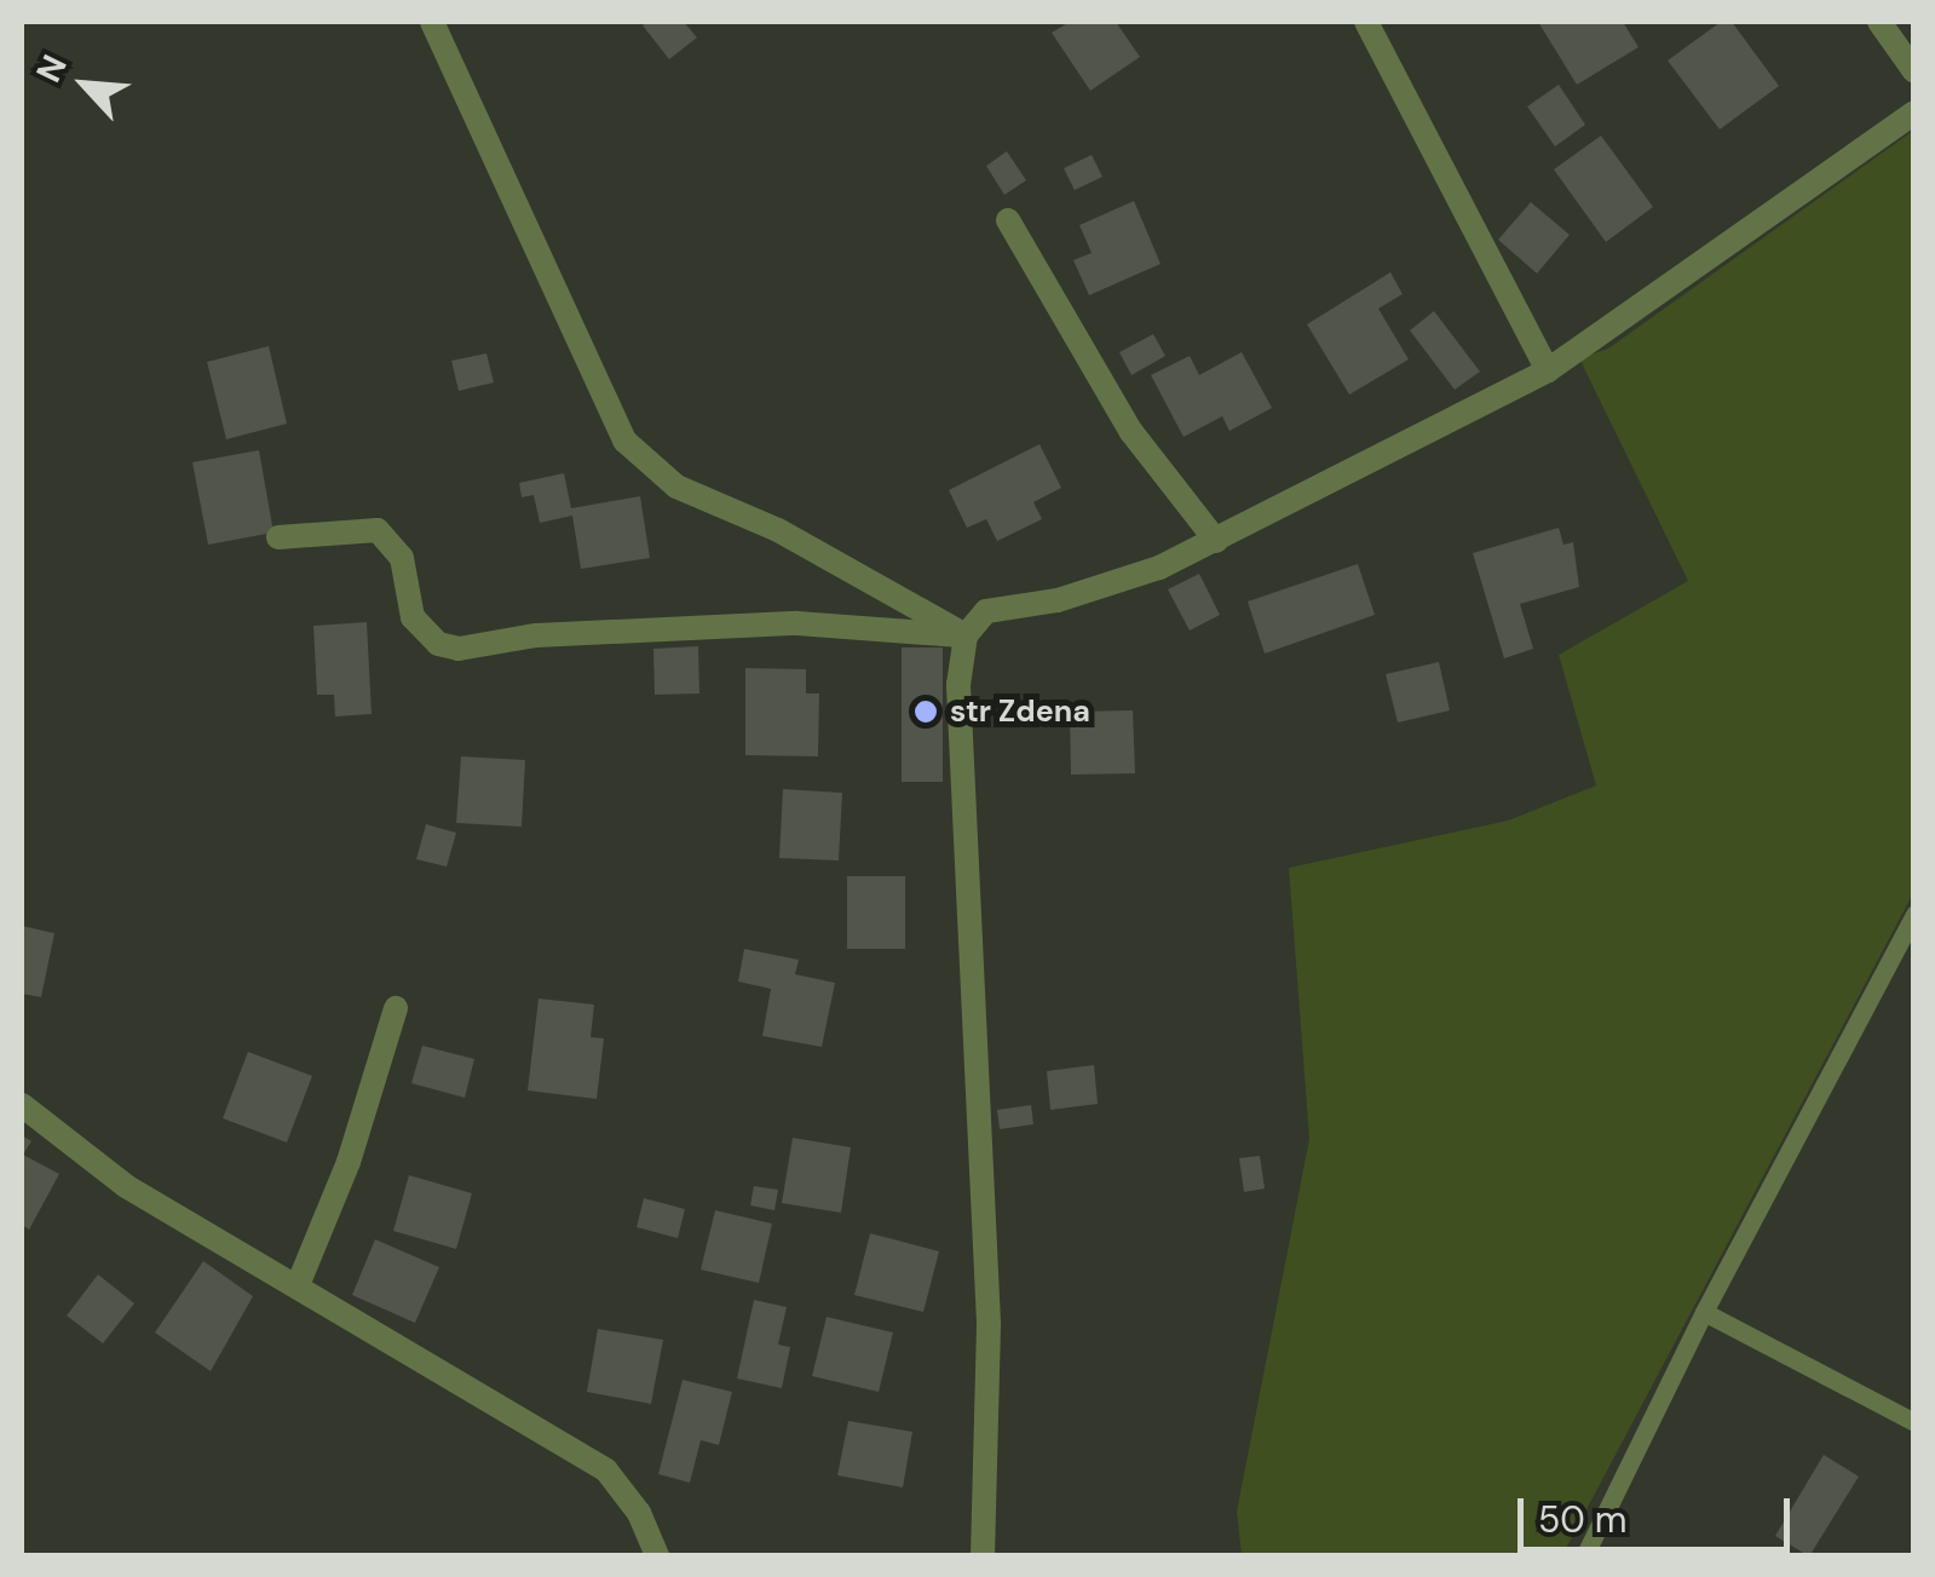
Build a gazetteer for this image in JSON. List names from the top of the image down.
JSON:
{
  "places": ["str Zdena"],
  "scale_bar": "50 m",
  "north": "top left"
}
